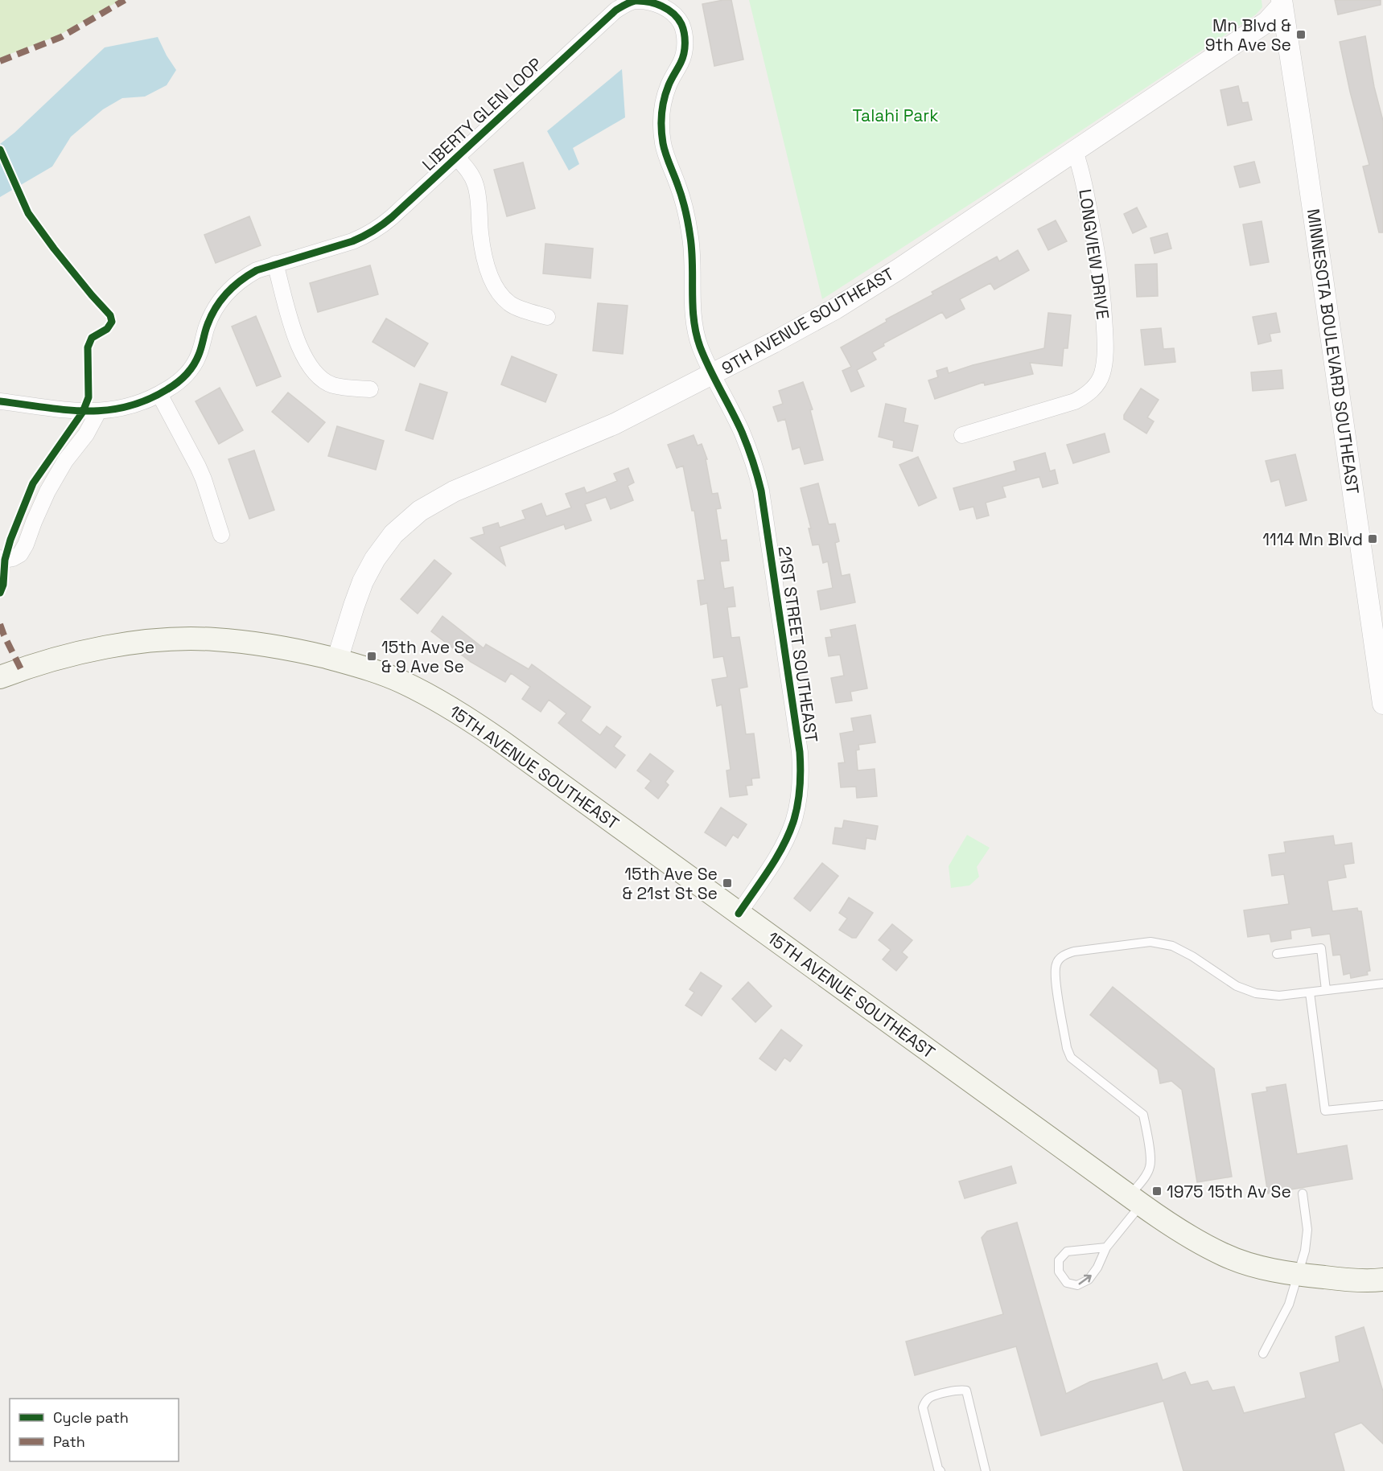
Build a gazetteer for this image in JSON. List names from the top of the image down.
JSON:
{
  "streets": {
    "main road": ["15TH AVENUE SOUTHEAST"],
    "street": [
      "LIBERTY GLEN LOOP",
      "LONGVIEW DRIVE",
      "9TH AVENUE SOUTHEAST",
      "MINNESOTA BOULEVARD SOUTHEAST",
      "21ST STREET SOUTHEAST"
    ]
  },
  "crossings": [
    ["LIBERTY GLEN LOOP", "9TH AVENUE SOUTHEAST"],
    ["LIBERTY GLEN LOOP", "21ST STREET SOUTHEAST"],
    ["LONGVIEW DRIVE", "9TH AVENUE SOUTHEAST"],
    ["9TH AVENUE SOUTHEAST", "MINNESOTA BOULEVARD SOUTHEAST"],
    ["9TH AVENUE SOUTHEAST", "21ST STREET SOUTHEAST"],
    ["9TH AVENUE SOUTHEAST", "15TH AVENUE SOUTHEAST"],
    ["21ST STREET SOUTHEAST", "15TH AVENUE SOUTHEAST"]
  ],
  "parks": ["Talahi Park"],
  "places": {
    "transit": [
      "Mn Blvd & 9th Ave Se",
      "1114 Mn Blvd",
      "15th Ave Se & 9 Ave Se",
      "15th Ave Se & 21st St Se",
      "1975 15th Av Se"
    ]
  },
  "legend": ["Cycle path", "Path"]
}
